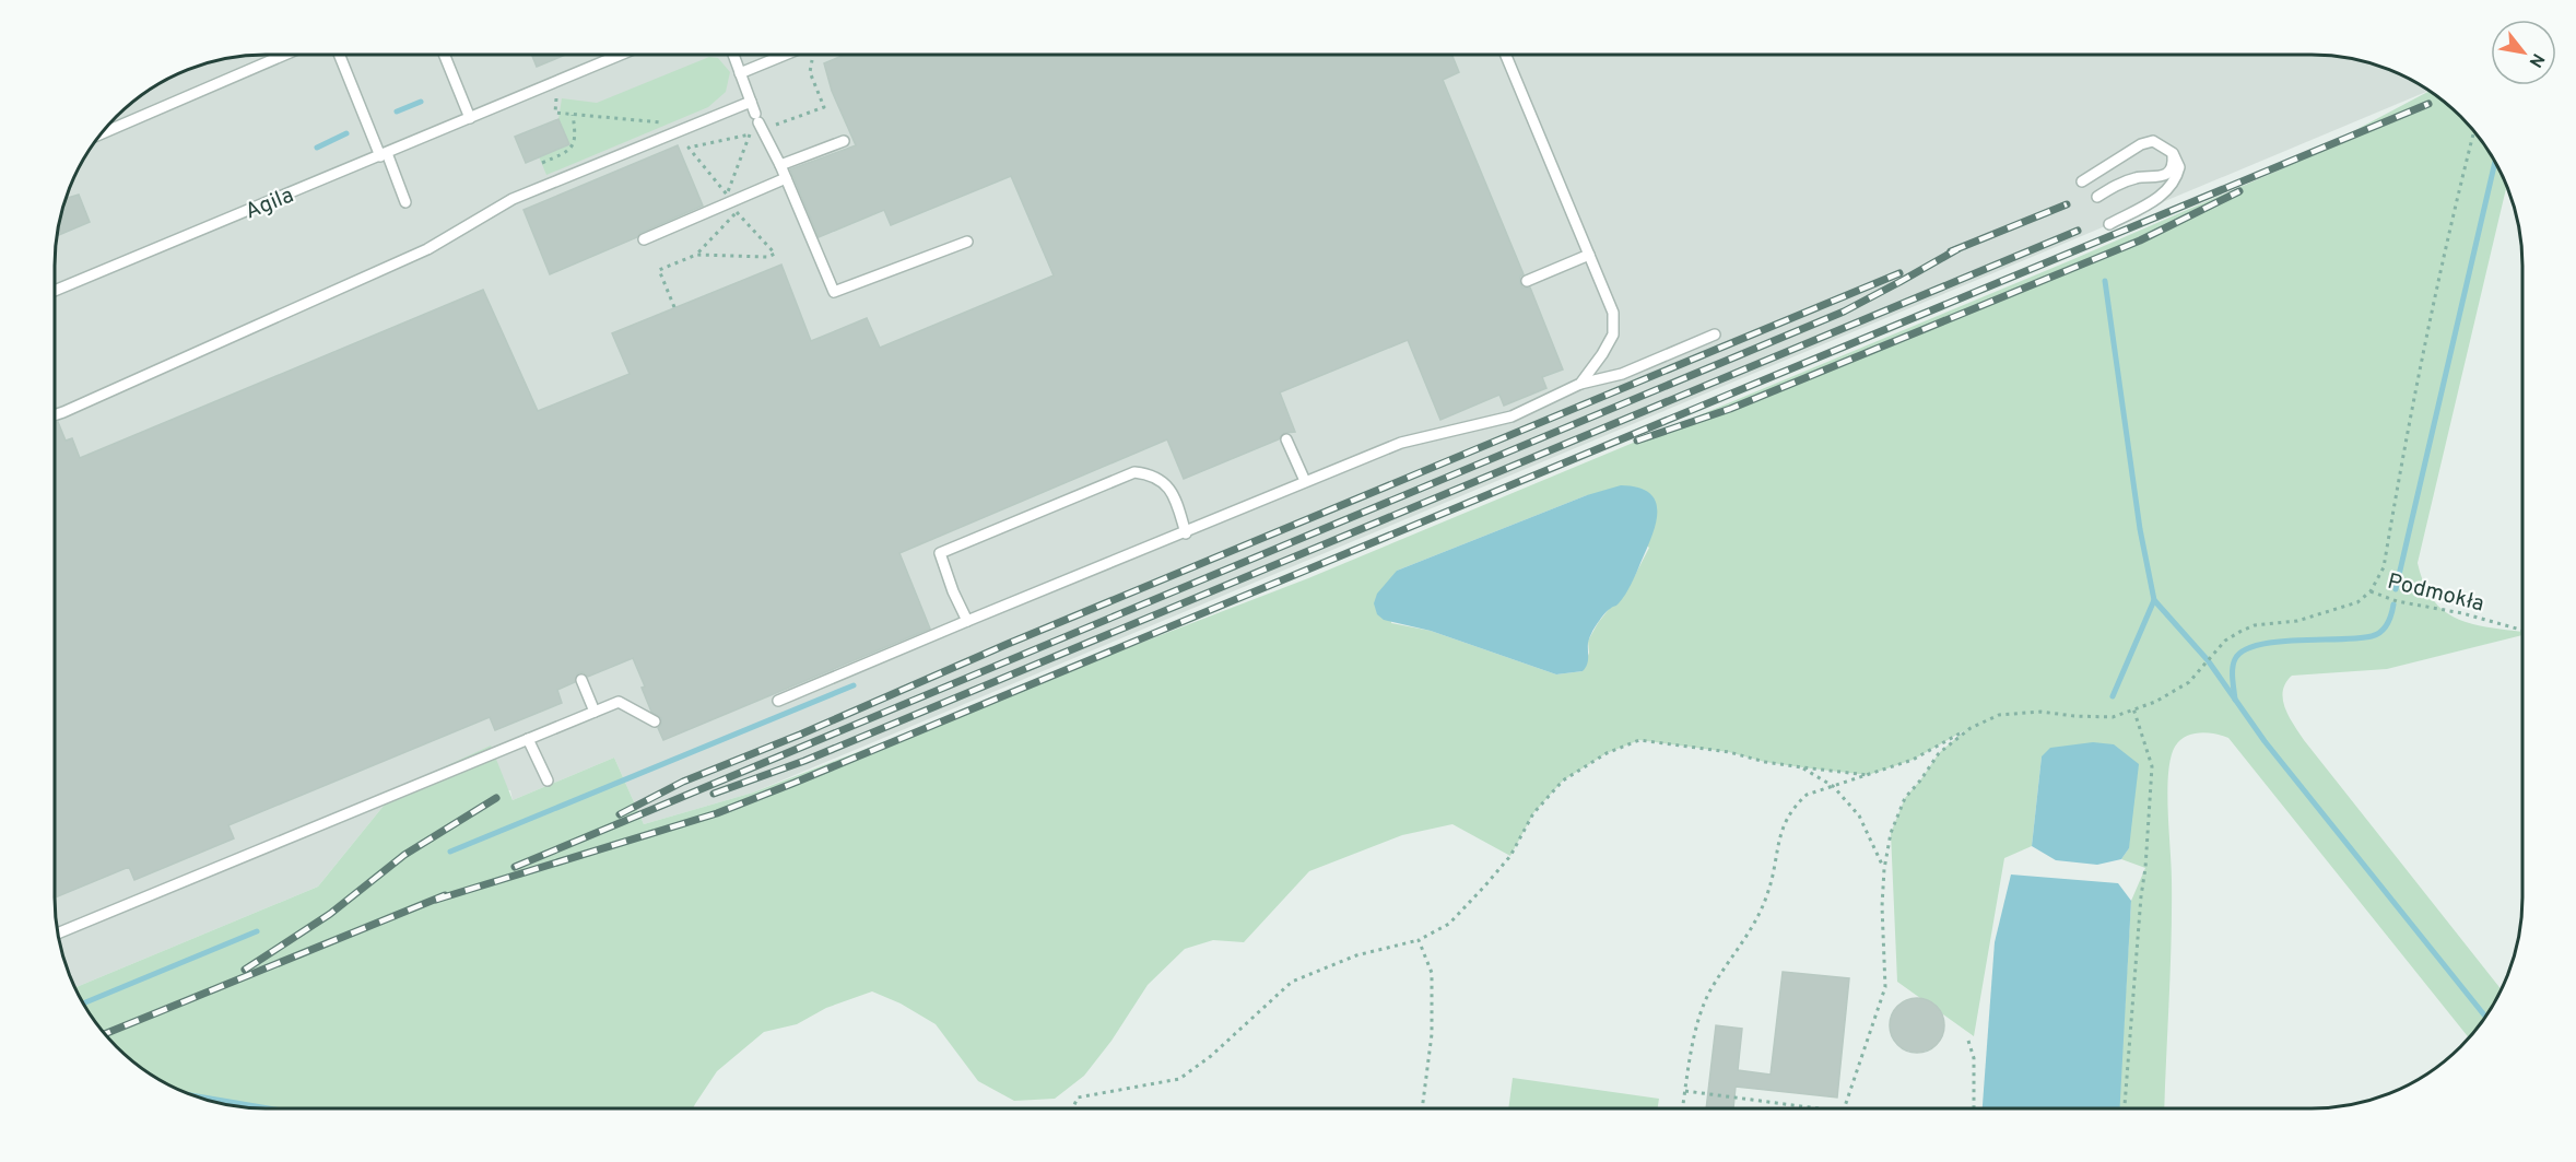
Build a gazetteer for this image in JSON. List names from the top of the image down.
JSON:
{
  "streets": {
    "lane": ["Agila"],
    "path": ["Podmokła"]
  },
  "north": "bottom right"
}
